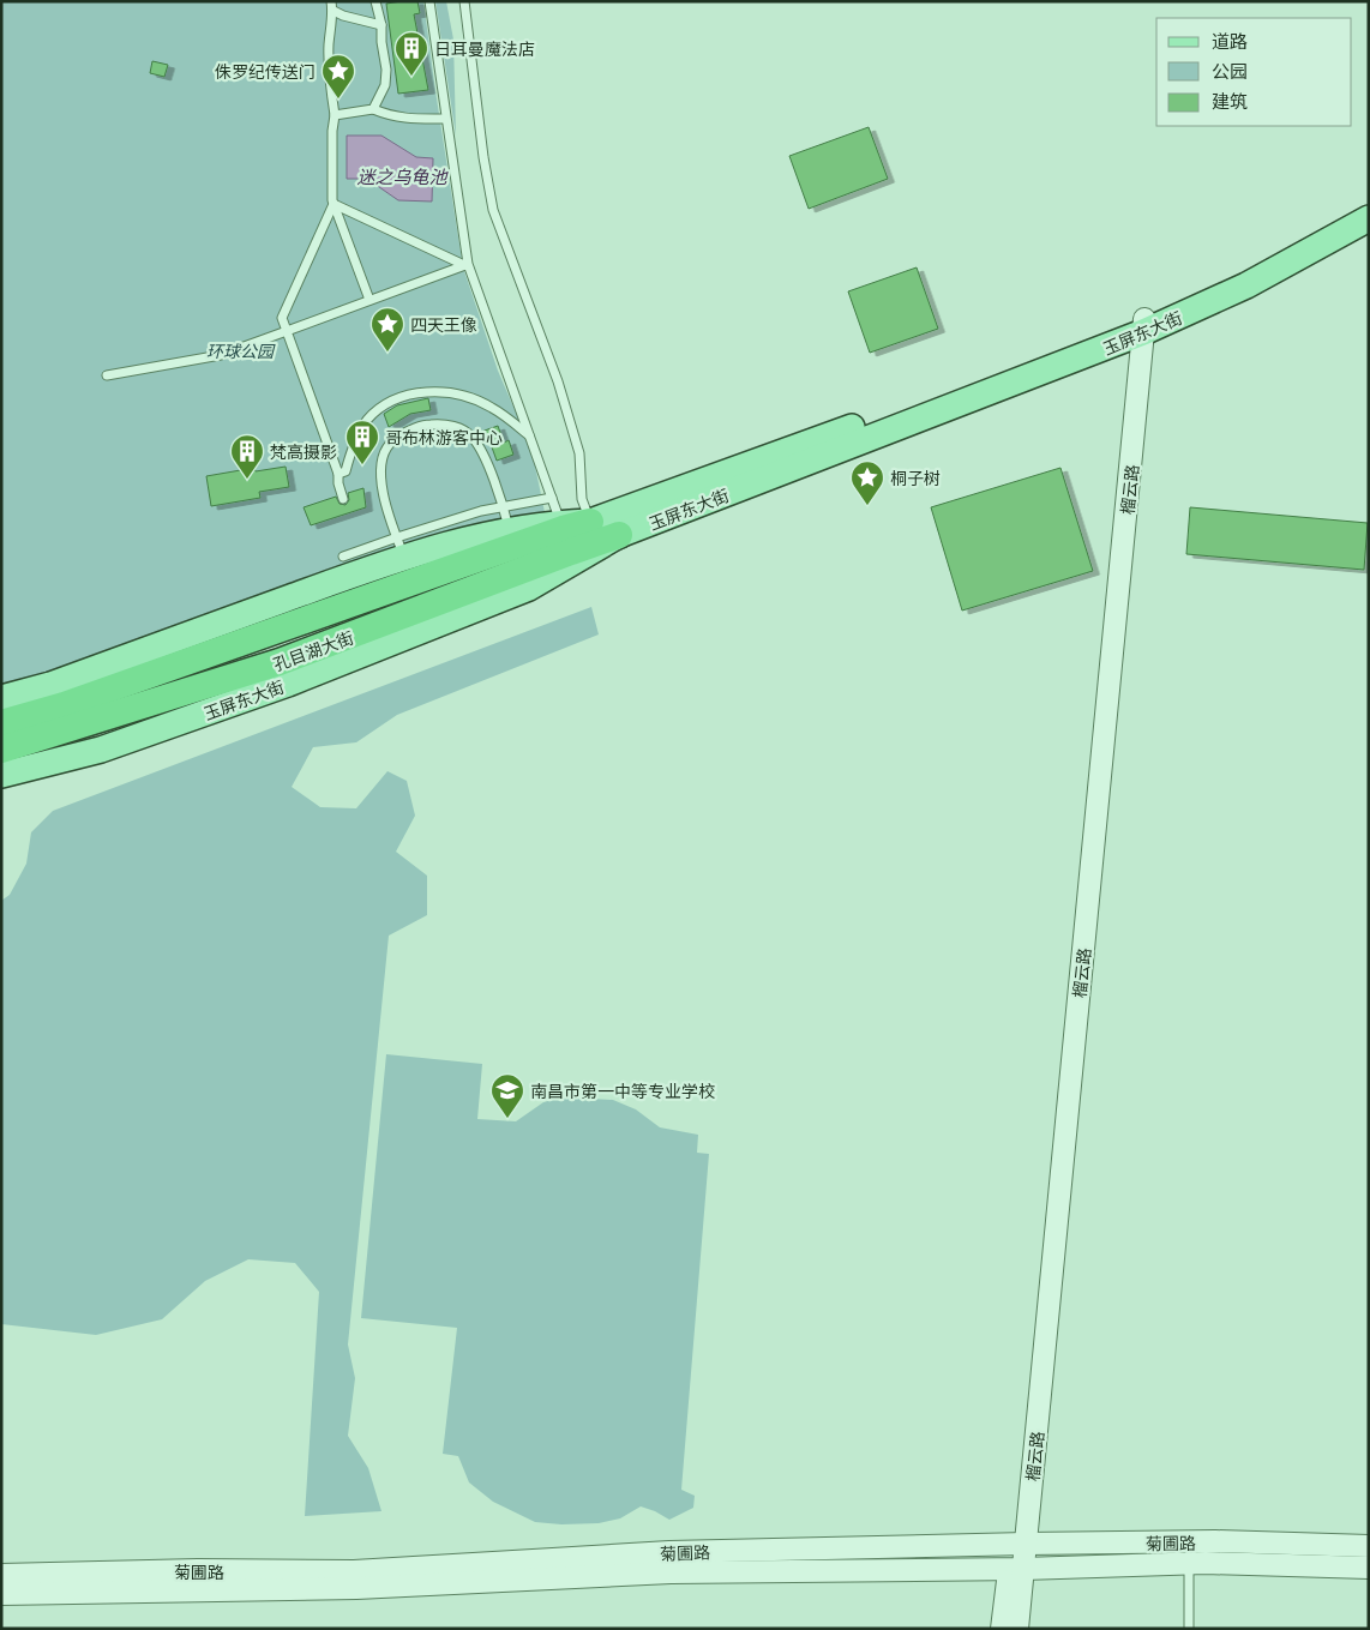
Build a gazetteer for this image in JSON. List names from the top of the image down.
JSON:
{
  "streets": {
    "highway": ["孔目湖大街"],
    "main road": ["玉屏东大街"],
    "street": ["榴云路", "菊圃路"]
  },
  "crossings": [
    ["玉屏东大街", "榴云路"],
    ["玉屏东大街", "孔目湖大街"],
    ["榴云路", "菊圃路"]
  ],
  "water": ["迷之乌龟池"],
  "parks": ["环球公园"],
  "places": {
    "building": ["日耳曼魔法店", "哥布林游客中心", "梵高摄影"],
    "place": ["侏罗纪传送门", "四天王像", "桐子树"],
    "school or university": ["南昌市第一中等专业学校"]
  },
  "legend": ["道路", "公园", "建筑"]
}
